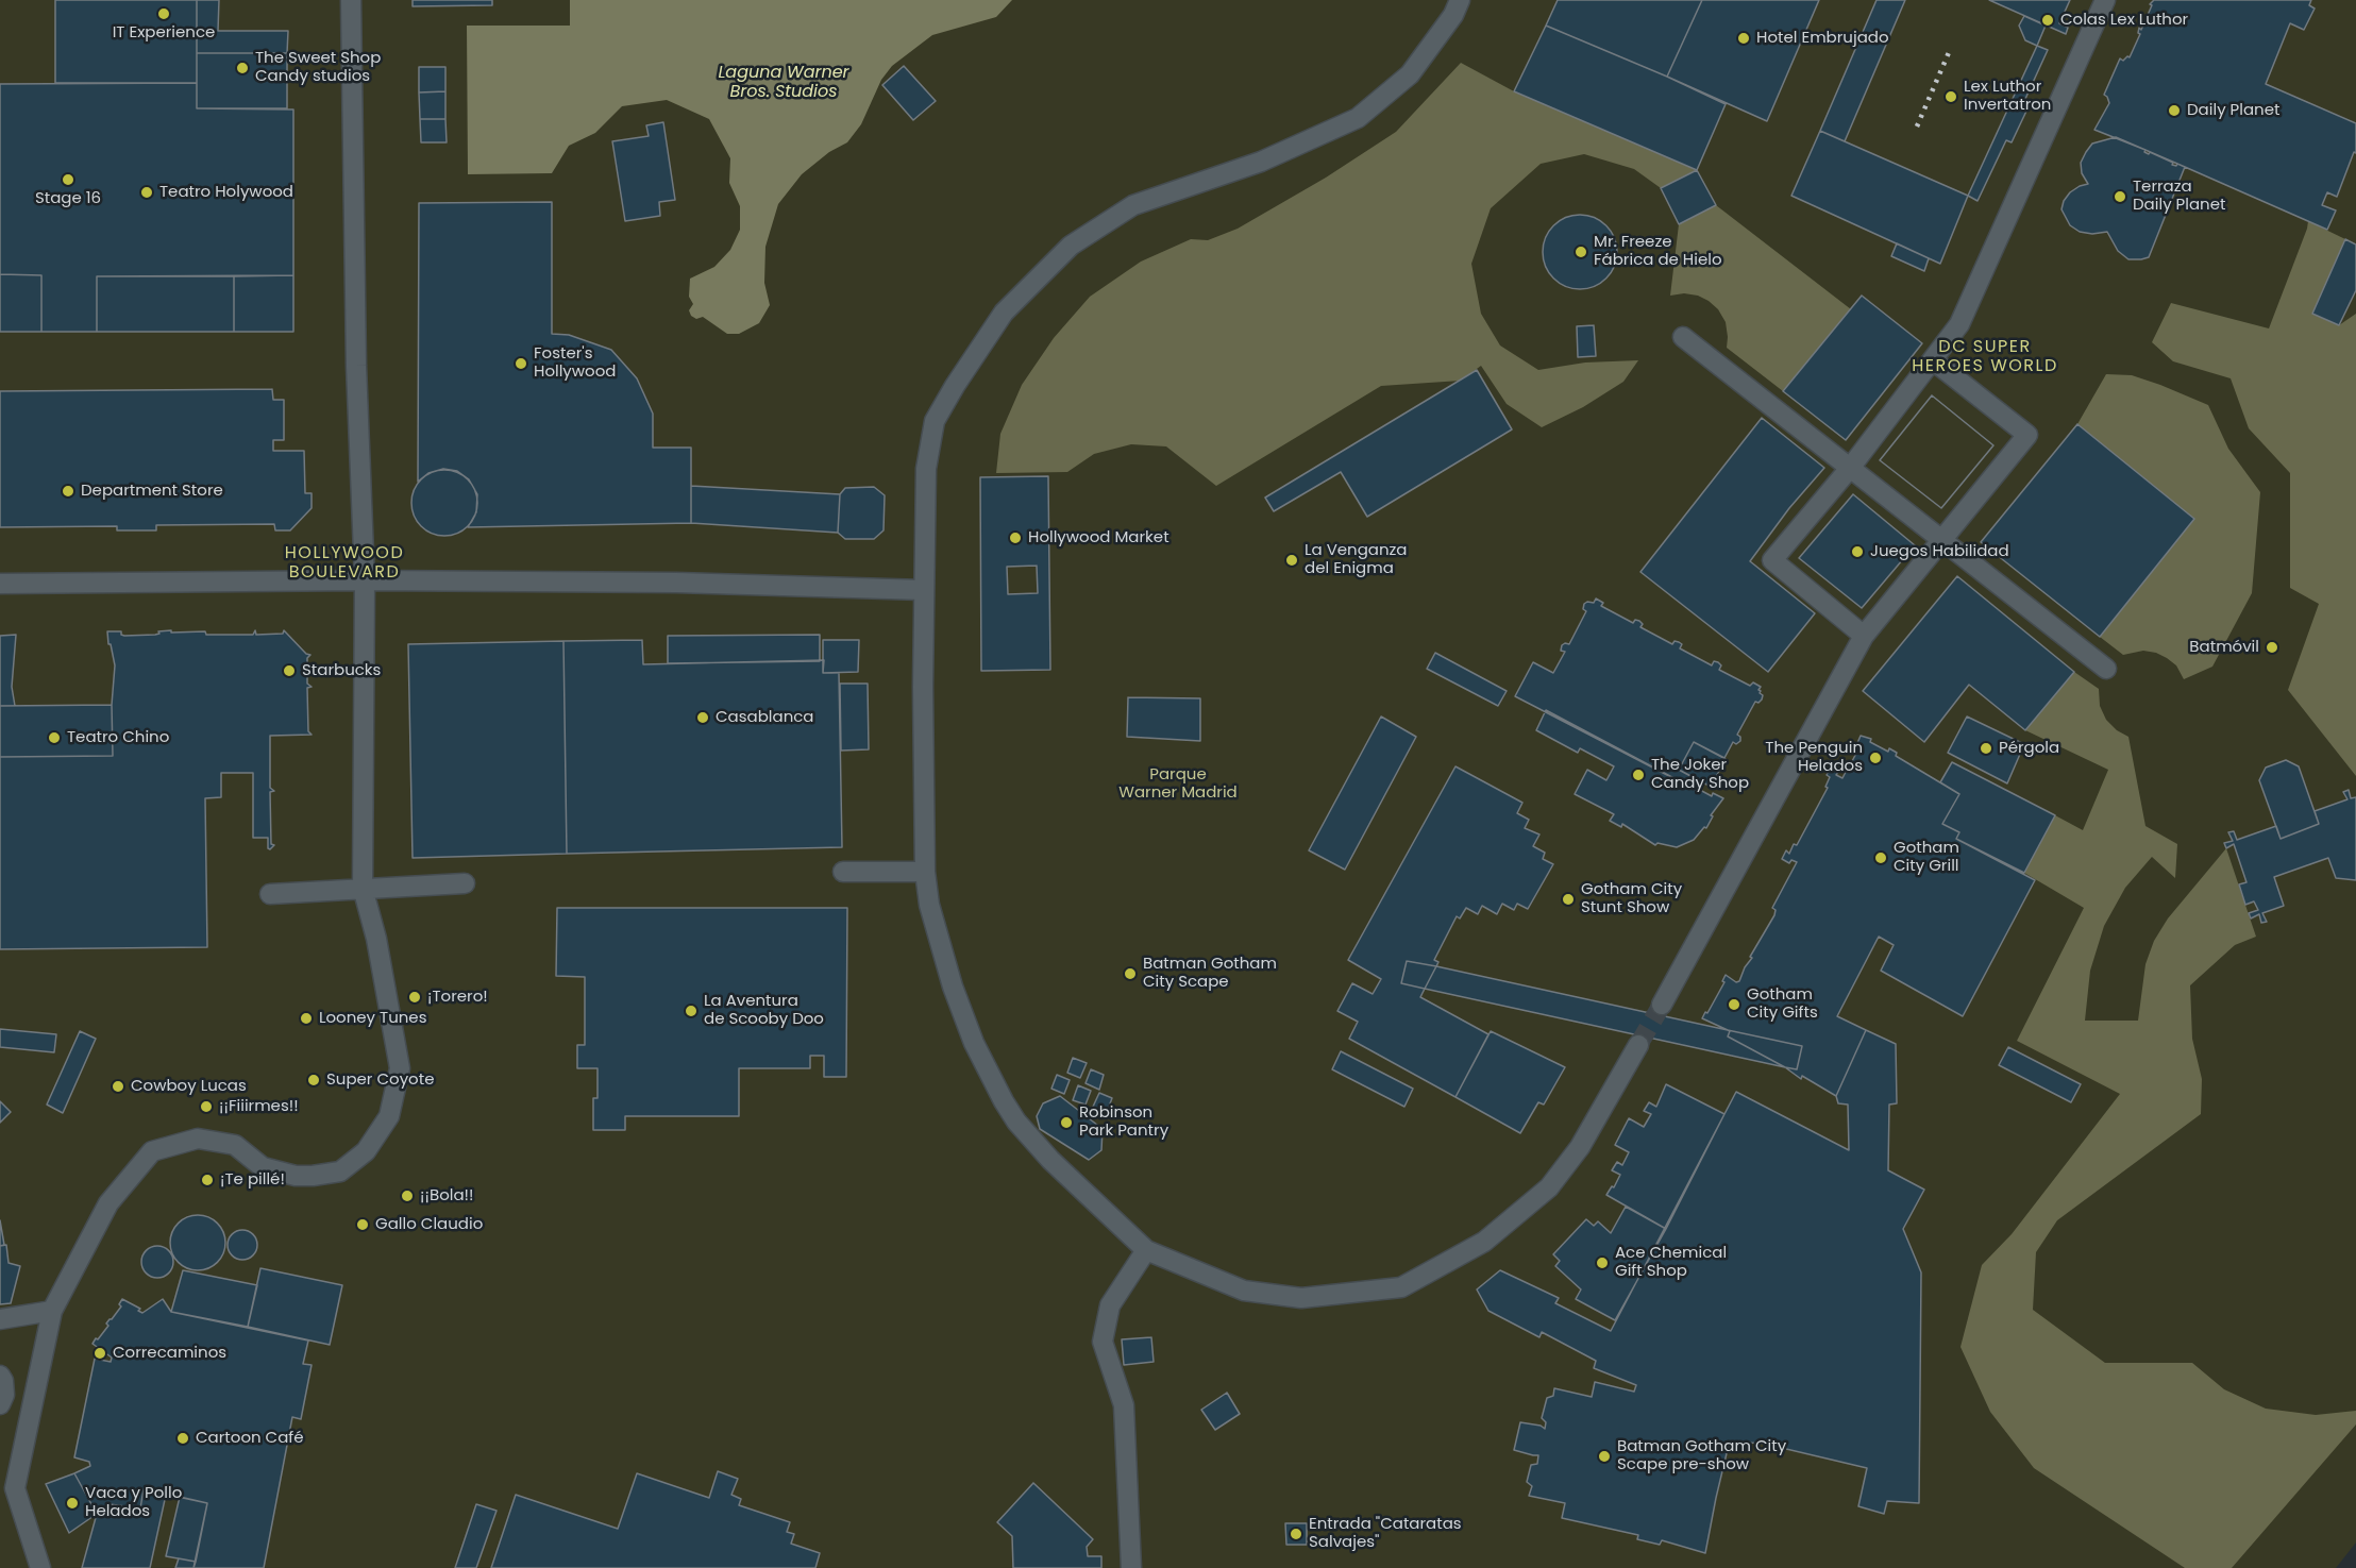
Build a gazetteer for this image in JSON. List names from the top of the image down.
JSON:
{
  "districts": ["DC SUPER HEROES WORLD", "HOLLYWOOD BOULEVARD"],
  "water": ["Laguna Warner Bros. Studios"],
  "parks": ["Parque Warner Madrid"],
  "places": [
    "IT Experience",
    "Colas Lex Luthor",
    "Hotel Embrujado",
    "The Sweet Shop Candy studios",
    "Lex Luthor Invertatron",
    "Daily Planet",
    "Stage 16",
    "Teatro Holywood",
    "Terraza Daily Planet",
    "Mr. Freeze Fábrica de Hielo",
    "Foster's Hollywood",
    "Department Store",
    "Hollywood Market",
    "Juegos Habilidad",
    "La Venganza del Enigma",
    "Batmóvil",
    "Starbucks",
    "Casablanca",
    "Teatro Chino",
    "Pérgola",
    "The Penguin Helados",
    "The Joker Candy Shop",
    "Gotham City Grill",
    "Gotham City Stunt Show",
    "Batman Gotham City Scape",
    "¡Torero!",
    "Gotham City Gifts",
    "La Aventura de Scooby Doo",
    "Looney Tunes",
    "Super Coyote",
    "Cowboy Lucas",
    "¡¡Fiiirmes!!",
    "Robinson Park Pantry",
    "¡Te pillé!",
    "¡¡Bola!!",
    "Gallo Claudio",
    "Ace Chemical Gift Shop",
    "Correcaminos",
    "Cartoon Café",
    "Batman Gotham City Scape pre-show",
    "Vaca y Pollo Helados",
    "Entrada \"Cataratas Salvajes\""
  ]
}
